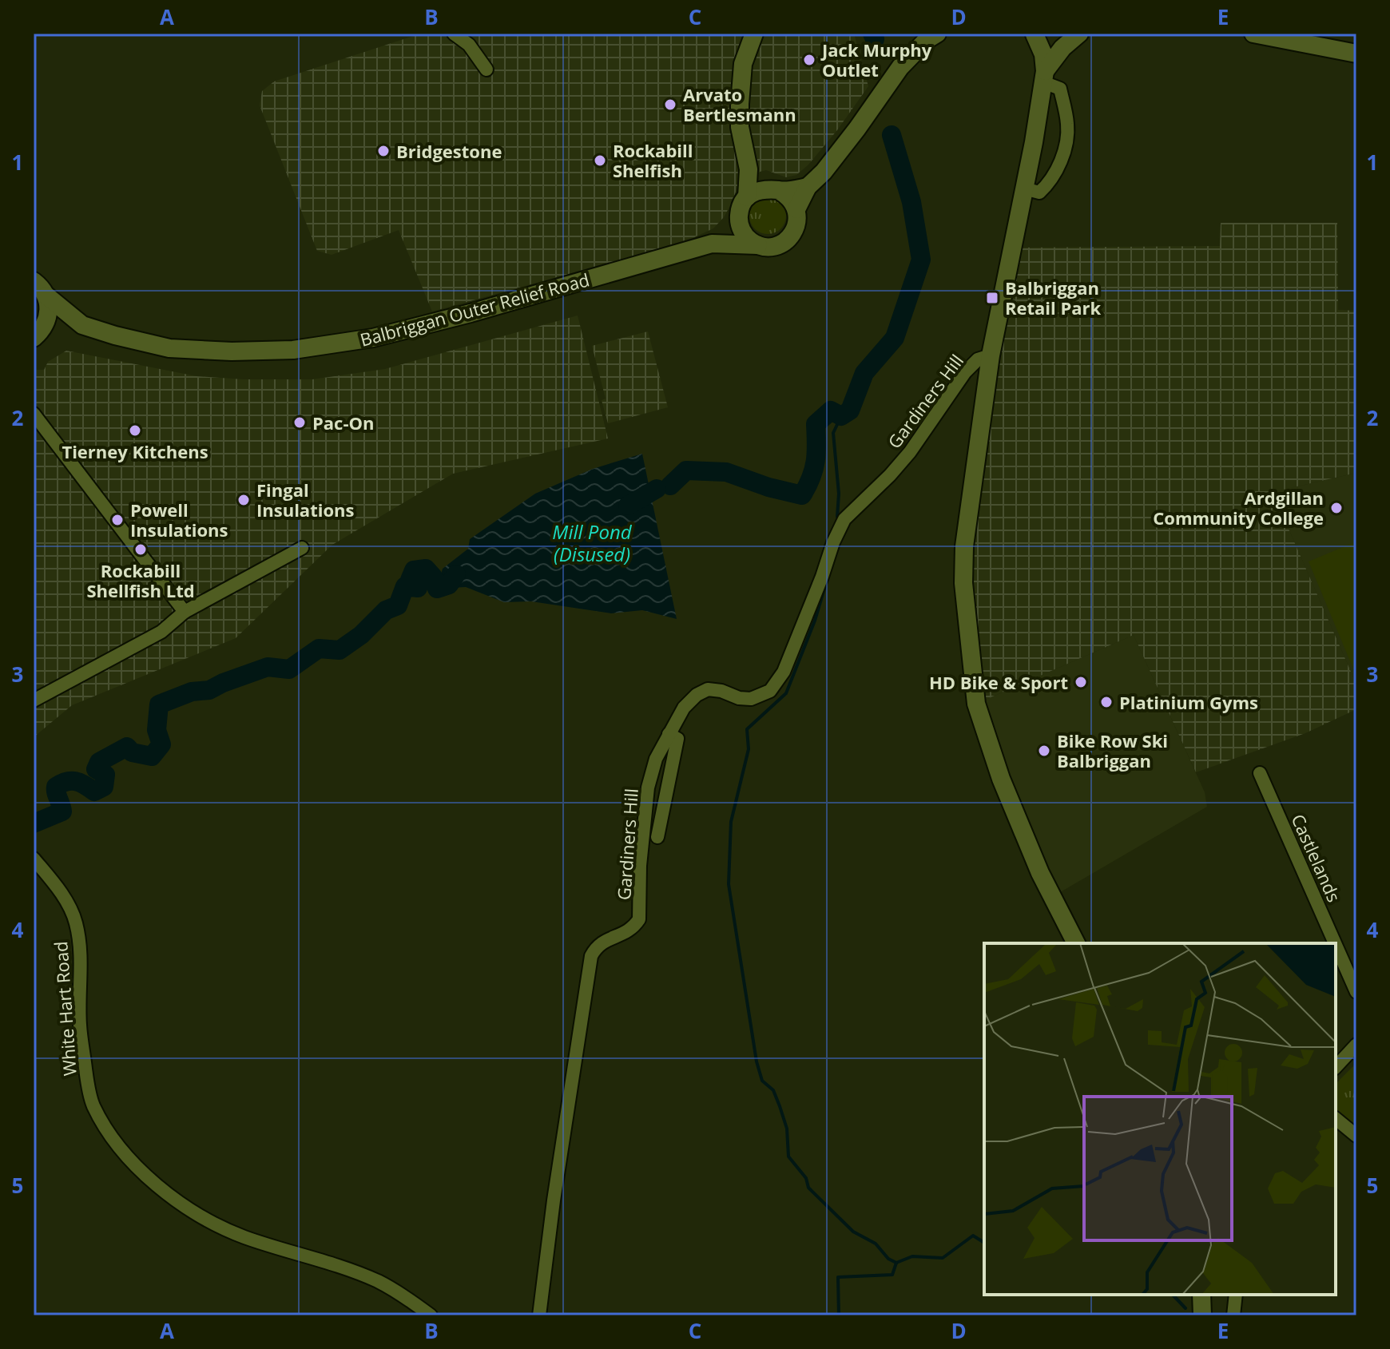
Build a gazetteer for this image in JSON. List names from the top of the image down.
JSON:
{
  "streets": {
    "street": [
      "Balbriggan Outer Relief Road",
      "Gardiners Hill",
      "Castlelands",
      "White Hart Road"
    ]
  },
  "water": ["Mill Pond (Disused)"],
  "places": {
    "other": [
      "Jack Murphy Outlet",
      "Arvato Bertlesmann",
      "Bridgestone",
      "Rockabill Shelfish",
      "Pac-On",
      "Tierney Kitchens",
      "Fingal Insulations",
      "Ardgillan Community College",
      "Powell Insulations",
      "Rockabill Shellfish Ltd",
      "HD Bike & Sport",
      "Platinium Gyms",
      "Bike Row Ski Balbriggan"
    ],
    "transit": ["Balbriggan Retail Park"]
  },
  "grid": {
    "columns": [
      "A",
      "B",
      "C",
      "D",
      "E"
    ],
    "rows": [
      "1",
      "2",
      "3",
      "4",
      "5"
    ]
  }
}
